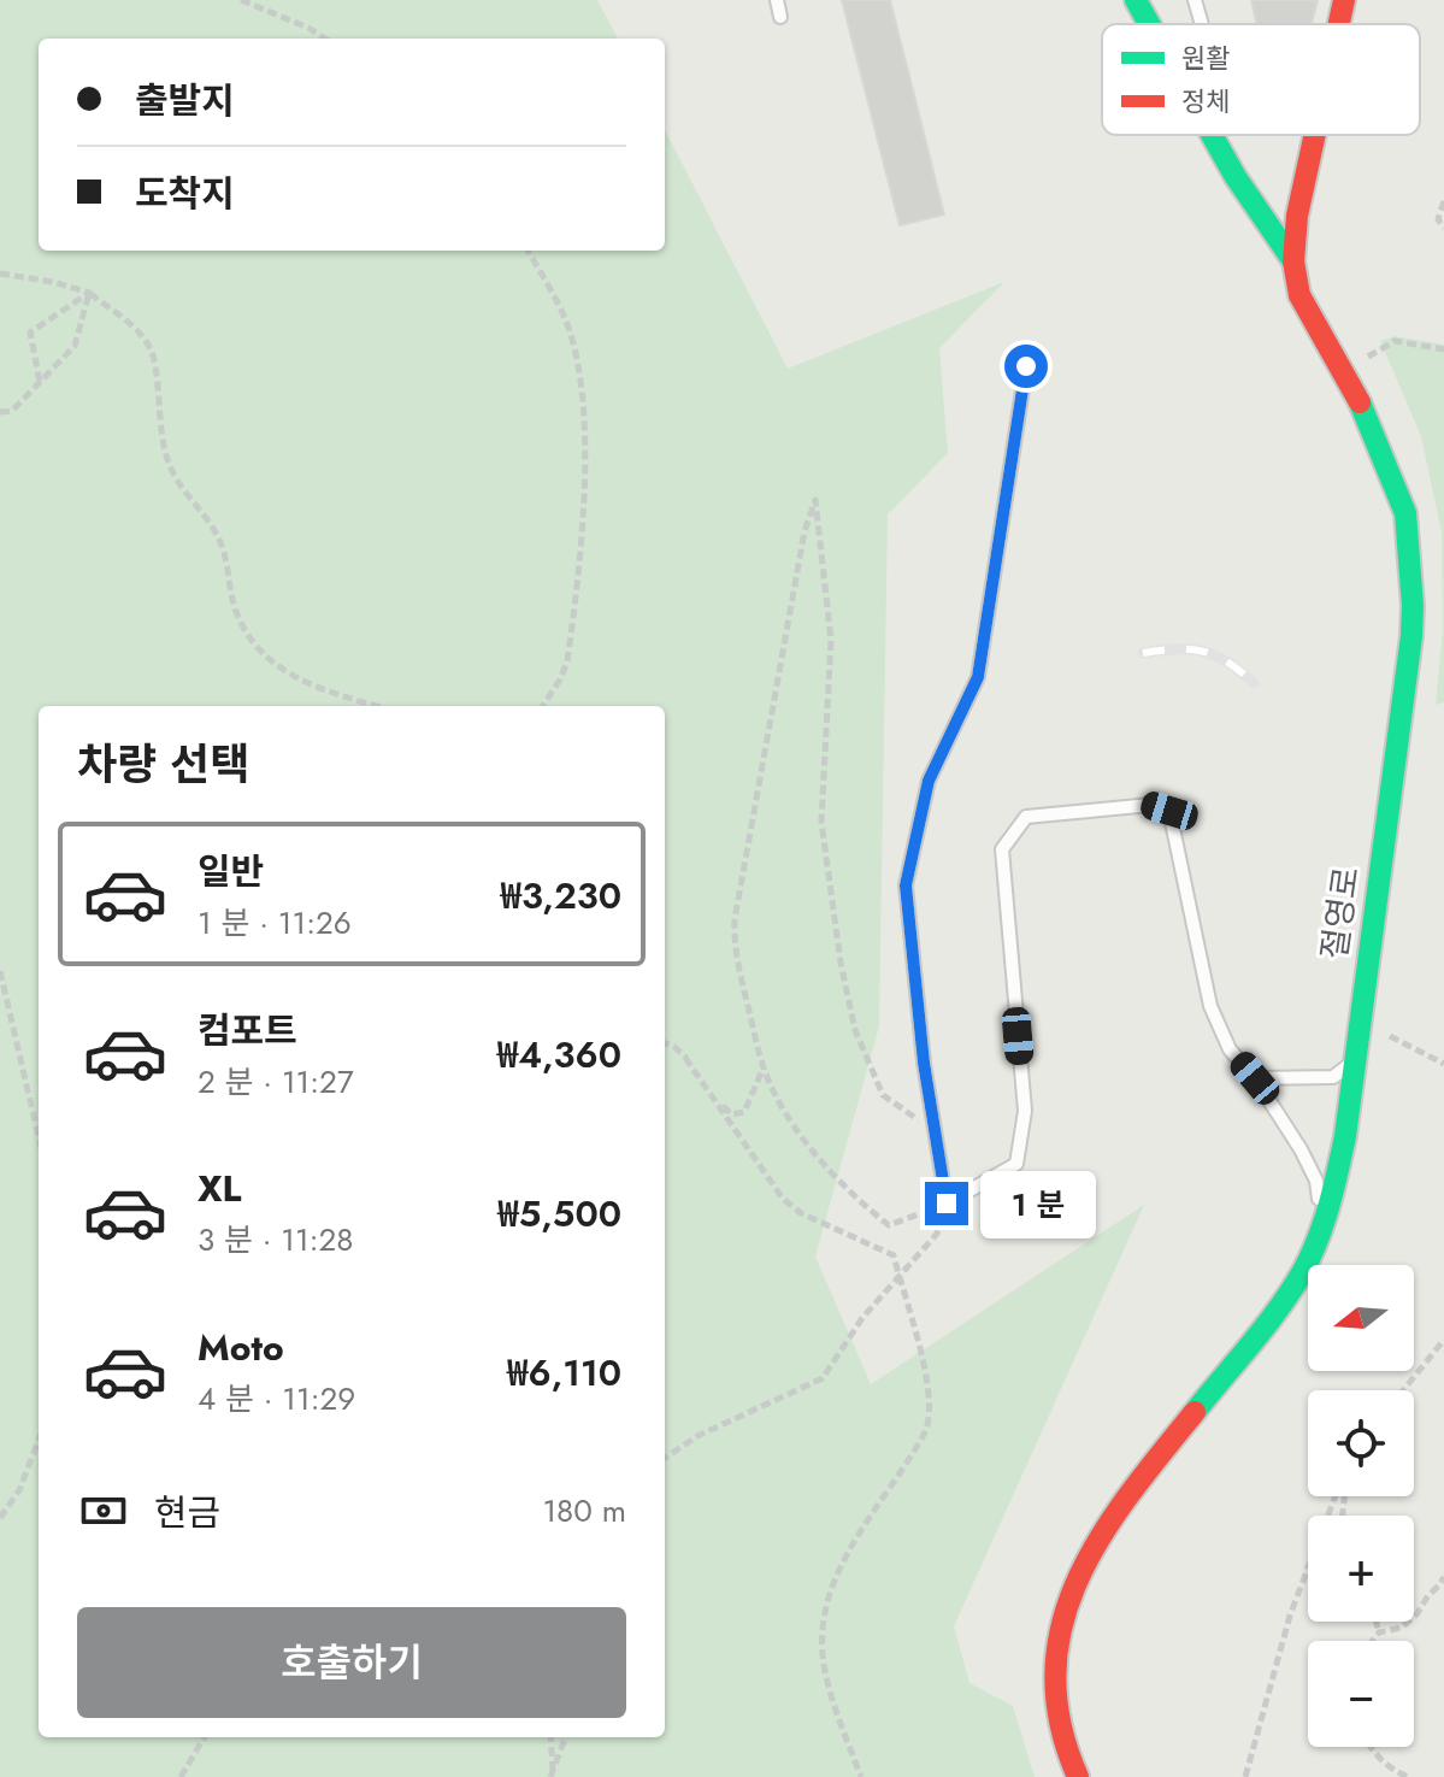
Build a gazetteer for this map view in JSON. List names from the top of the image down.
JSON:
{
  "streets": {
    "main road": ["절영로"]
  },
  "legend": ["원활", "정체"],
  "north": "left",
  "page": {
    "banner": ["출발지", "도착지"],
    "heading": "차량 선택",
    "list": [
      {
        "name": "일반",
        "note": "1 분 · 11:26",
        "value": "₩3,230"
      },
      {
        "name": "컴포트",
        "note": "2 분 · 11:27",
        "value": "₩4,360"
      },
      {
        "name": "XL",
        "note": "3 분 · 11:28",
        "value": "₩5,500"
      },
      {
        "name": "Moto",
        "note": "4 분 · 11:29",
        "value": "₩6,110"
      }
    ],
    "bubble": "1 분",
    "map_buttons": ["+", "−"],
    "pay": ["현금", "180 m"],
    "buttons": "호출하기"
  }
}
